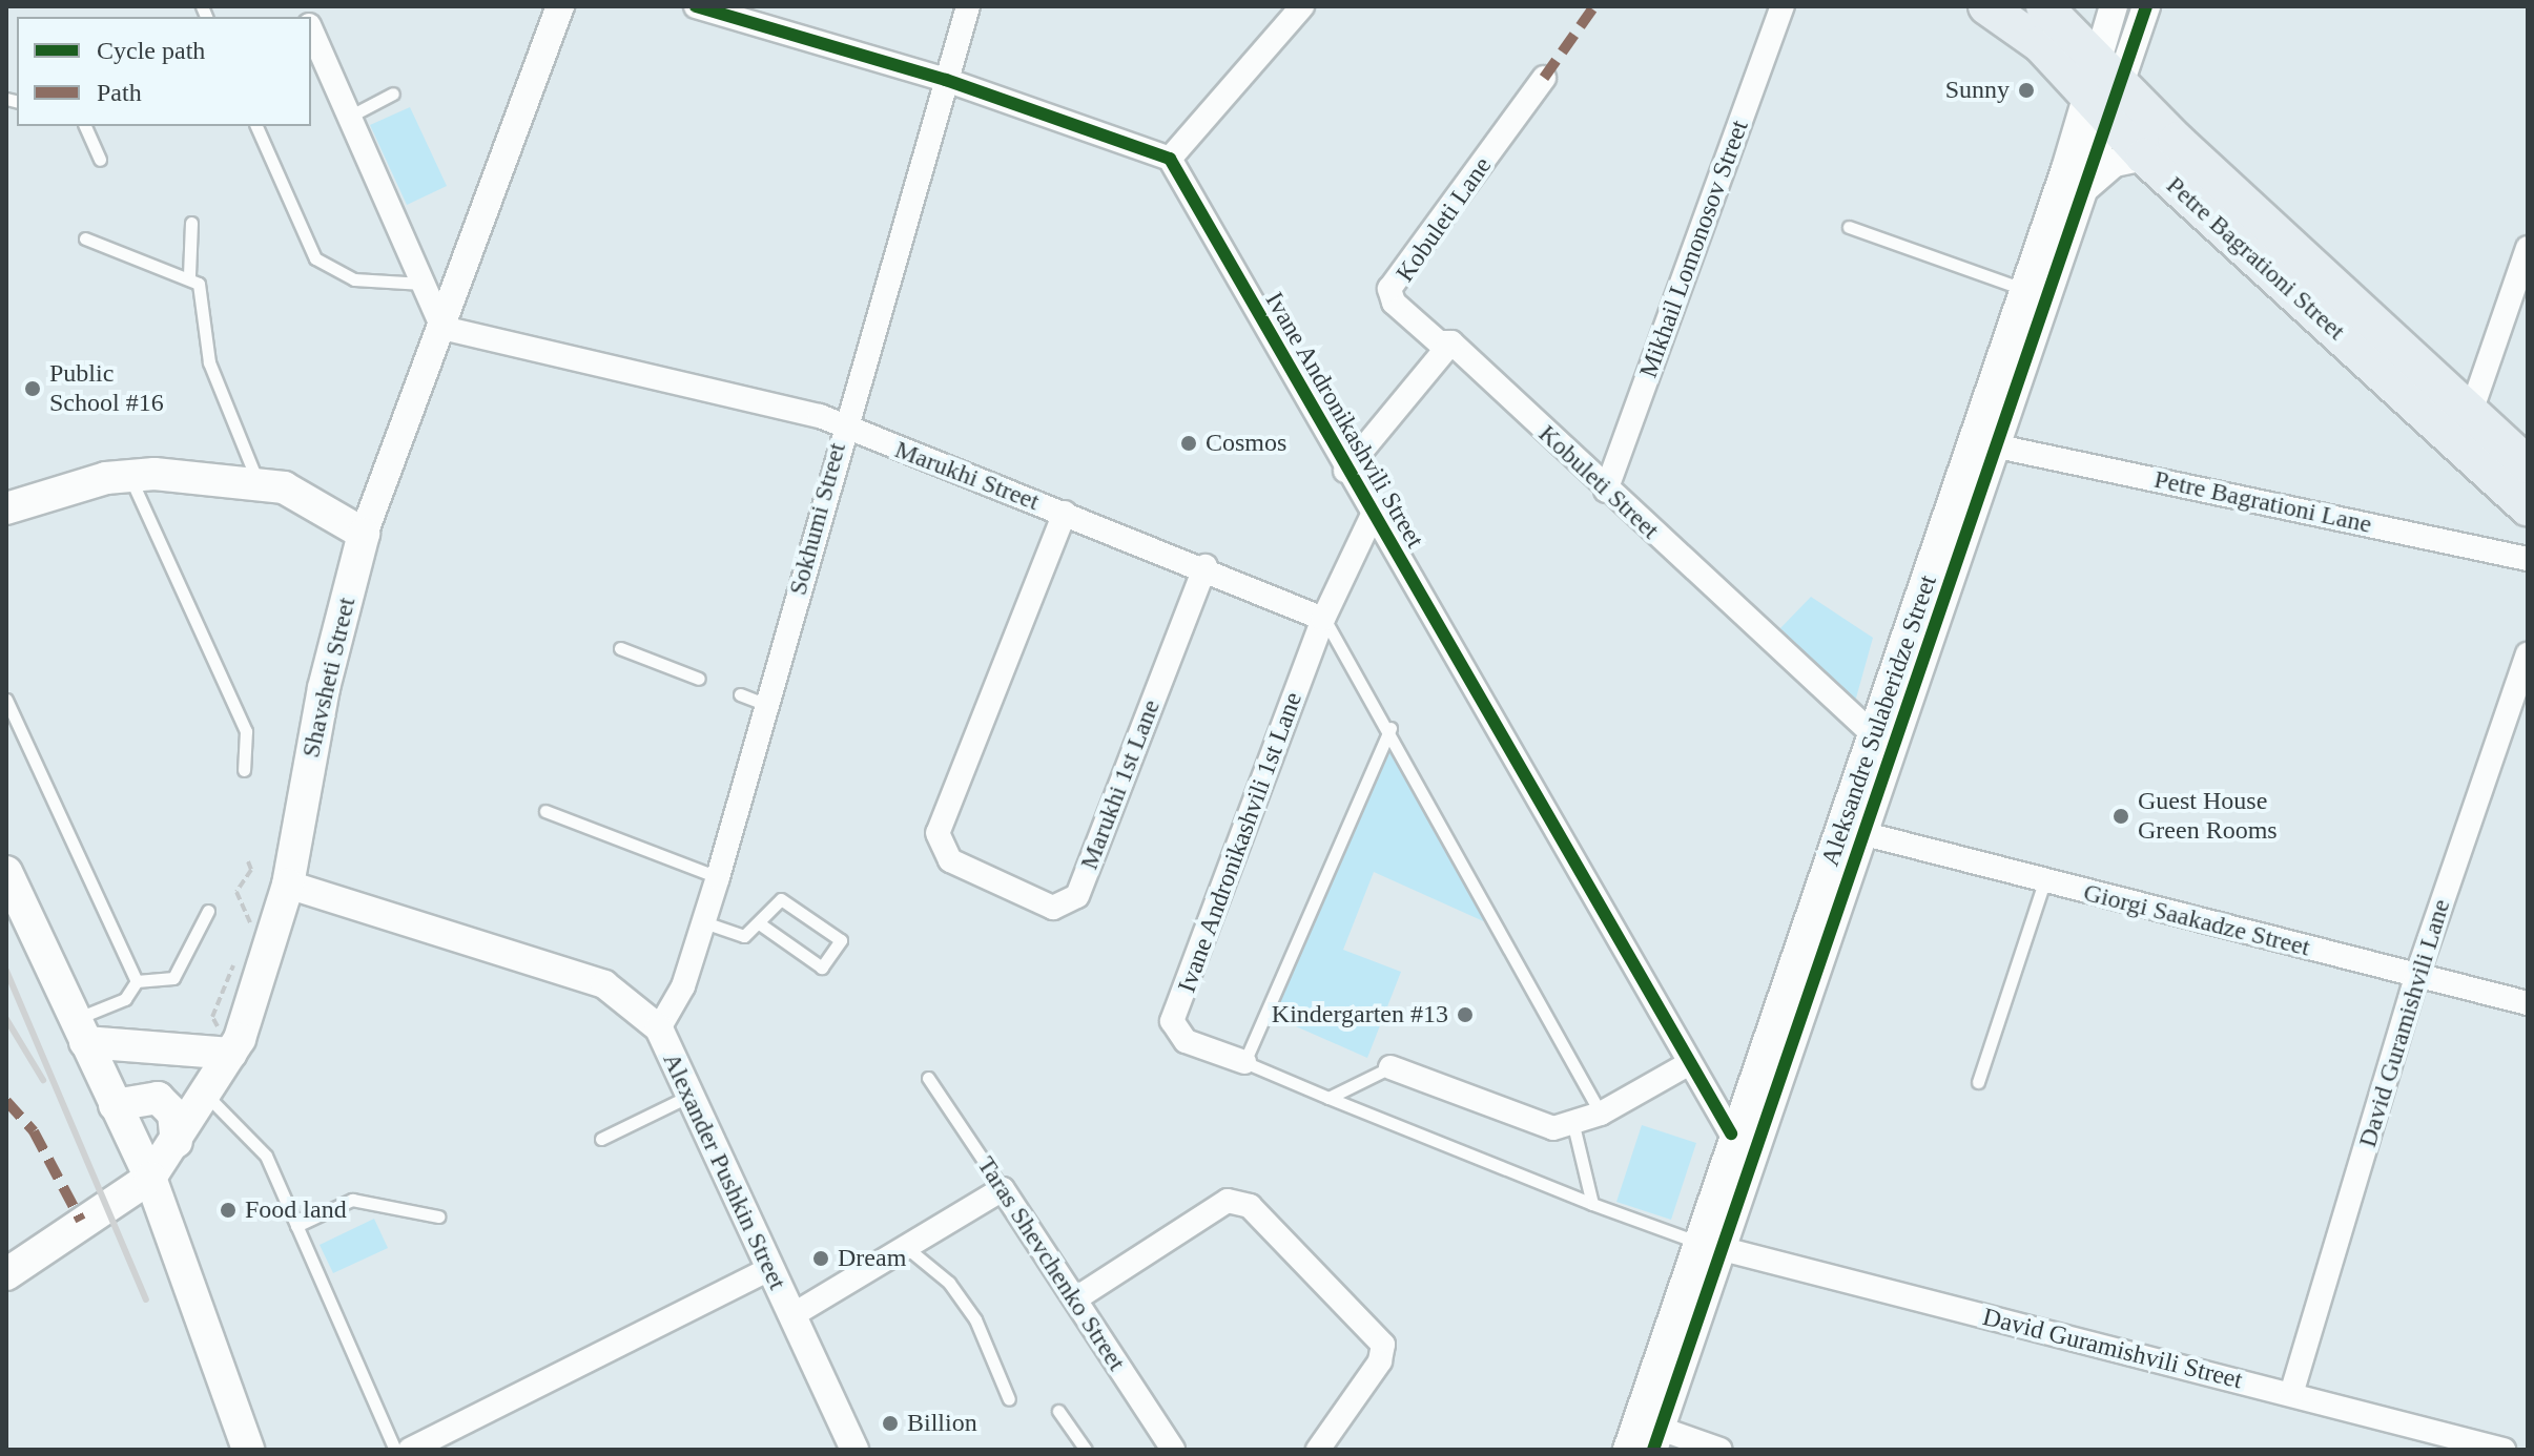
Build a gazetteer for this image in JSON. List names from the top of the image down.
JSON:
{
  "streets": {
    "main road": ["Petre Bagrationi Street", "Shavsheti Street"],
    "street": [
      "Kobuleti Lane",
      "Mikhail Lomonosov Street",
      "Ivane Andronikashvili Street",
      "Marukhi Street",
      "Kobuleti Street",
      "Petre Bagrationi Lane",
      "Sokhumi Street",
      "Aleksandre Sulaberidze Street",
      "Marukhi 1st Lane",
      "Ivane Andronikashvili 1st Lane",
      "Giorgi Saakadze Street",
      "David Guramishvili Lane",
      "Alexander Pushkin Street",
      "Taras Shevchenko Street",
      "David Guramishvili Street"
    ]
  },
  "crossings": [
    ["Kobuleti Lane", "Kobuleti Street"],
    ["Mikhail Lomonosov Street", "Kobuleti Street"],
    ["Petre Bagrationi Street", "Aleksandre Sulaberidze Street"],
    ["Ivane Andronikashvili Street", "Aleksandre Sulaberidze Street"],
    ["Marukhi Street", "Sokhumi Street"],
    ["Marukhi Street", "Shavsheti Street"],
    ["Marukhi Street", "Marukhi 1st Lane"],
    ["Marukhi Street", "Ivane Andronikashvili 1st Lane"],
    ["Kobuleti Street", "Aleksandre Sulaberidze Street"],
    ["Petre Bagrationi Lane", "Aleksandre Sulaberidze Street"],
    ["Sokhumi Street", "Alexander Pushkin Street"],
    ["Shavsheti Street", "Alexander Pushkin Street"],
    ["Aleksandre Sulaberidze Street", "Giorgi Saakadze Street"],
    ["Aleksandre Sulaberidze Street", "David Guramishvili Street"],
    ["Giorgi Saakadze Street", "David Guramishvili Lane"],
    ["David Guramishvili Lane", "David Guramishvili Street"]
  ],
  "places": [
    "Sunny",
    "Public School #16",
    "Cosmos",
    "Guest House Green Rooms",
    "Kindergarten #13",
    "Food land",
    "Dream",
    "Billion"
  ],
  "legend": ["Cycle path", "Path"]
}
